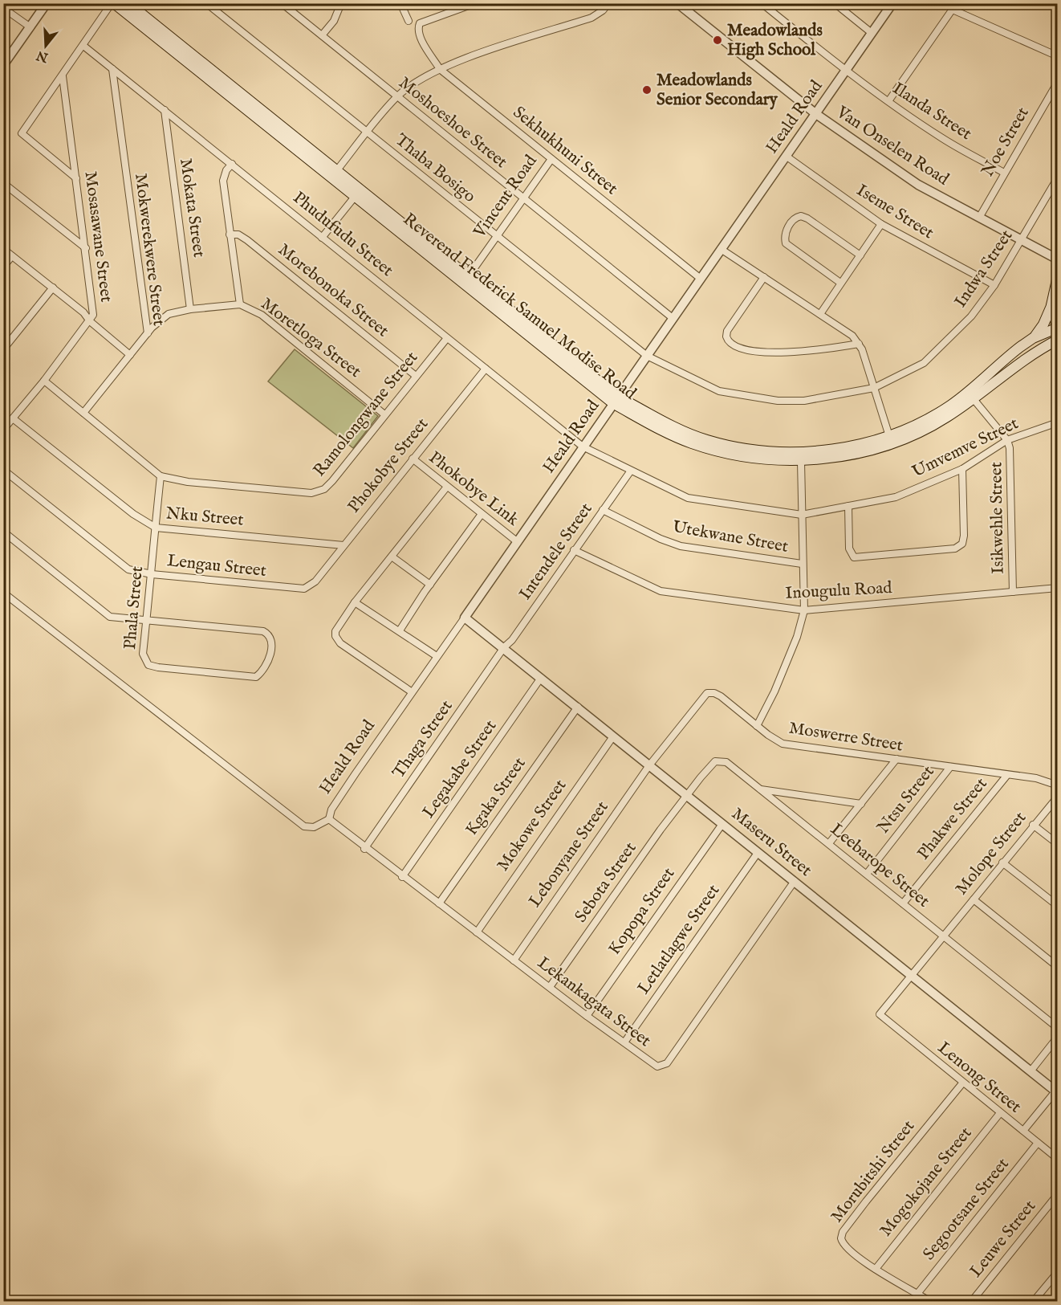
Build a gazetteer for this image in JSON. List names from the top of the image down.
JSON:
{
  "streets": {
    "main road": ["Reverend Frederick Samuel Modise Road"],
    "street": [
      "Ilanda Street",
      "Heald Road",
      "Moshoeshoe Street",
      "Noe Street",
      "Van Onselen Road",
      "Sekhukhuni Street",
      "Thaba Bosigo",
      "Vincent Road",
      "Mokata Street",
      "Iseme Street",
      "Phudufudu Street",
      "Mosasawane Street",
      "Mokwerekwere Street",
      "Indwa Street",
      "Morebonoka Street",
      "Moretloga Street",
      "Ramolongwane Street",
      "Umvemve Street",
      "Phokobye Street",
      "Phokobye Link",
      "Nku Street",
      "Isikwehle Street",
      "Utekwane Street",
      "Intendele Street",
      "Lengau Street",
      "Inougulu Road",
      "Phala Street",
      "Moswerre Street",
      "Thaga Street",
      "Legakabe Street",
      "Kgaka Street",
      "Ntsu Street",
      "Phakwe Street",
      "Mokowe Street",
      "Maseru Street",
      "Molope Street",
      "Lebonyane Street",
      "Leebarope Street",
      "Sebota Street",
      "Kopopa Street",
      "Letlatlagwe Street",
      "Lekankagata Street",
      "Lenong Street",
      "Morubitshi Street",
      "Mogokojane Street",
      "Segootsane Street",
      "Leuwe Street"
    ]
  },
  "crossings": [
    ["Ilanda Street", "Heald Road"],
    ["Ilanda Street", "Noe Street"],
    ["Heald Road", "Moshoeshoe Street"],
    ["Heald Road", "Van Onselen Road"],
    ["Heald Road", "Sekhukhuni Street"],
    ["Heald Road", "Thaba Bosigo"],
    ["Heald Road", "Iseme Street"],
    ["Heald Road", "Phudufudu Street"],
    ["Heald Road", "Indwa Street"],
    ["Heald Road", "Reverend Frederick Samuel Modise Road"],
    ["Heald Road", "Umvemve Street"],
    ["Heald Road", "Phokobye Link"],
    ["Heald Road", "Maseru Street"],
    ["Heald Road", "Lekankagata Street"],
    ["Moshoeshoe Street", "Vincent Road"],
    ["Noe Street", "Van Onselen Road"],
    ["Van Onselen Road", "Indwa Street"],
    ["Sekhukhuni Street", "Vincent Road"],
    ["Thaba Bosigo", "Vincent Road"],
    ["Thaba Bosigo", "Indwa Street"],
    ["Vincent Road", "Reverend Frederick Samuel Modise Road"],
    ["Mokata Street", "Phudufudu Street"],
    ["Mokata Street", "Moretloga Street"],
    ["Iseme Street", "Indwa Street"],
    ["Phudufudu Street", "Mokwerekwere Street"],
    ["Phudufudu Street", "Moretloga Street"],
    ["Phudufudu Street", "Ramolongwane Street"],
    ["Phudufudu Street", "Umvemve Street"],
    ["Phudufudu Street", "Phokobye Street"],
    ["Mosasawane Street", "Ramolongwane Street"],
    ["Mosasawane Street", "Nku Street"],
    ["Mokwerekwere Street", "Moretloga Street"],
    ["Mokwerekwere Street", "Ramolongwane Street"],
    ["Morebonoka Street", "Moretloga Street"],
    ["Morebonoka Street", "Ramolongwane Street"],
    ["Reverend Frederick Samuel Modise Road", "Isikwehle Street"],
    ["Moretloga Street", "Ramolongwane Street"],
    ["Ramolongwane Street", "Phala Street"],
    ["Umvemve Street", "Isikwehle Street"],
    ["Umvemve Street", "Intendele Street"],
    ["Phokobye Street", "Phokobye Link"],
    ["Phokobye Street", "Nku Street"],
    ["Phokobye Street", "Lengau Street"],
    ["Nku Street", "Phala Street"],
    ["Isikwehle Street", "Inougulu Road"],
    ["Utekwane Street", "Intendele Street"],
    ["Intendele Street", "Inougulu Road"],
    ["Intendele Street", "Thaga Street"],
    ["Intendele Street", "Maseru Street"],
    ["Lengau Street", "Phala Street"],
    ["Moswerre Street", "Ntsu Street"],
    ["Moswerre Street", "Phakwe Street"],
    ["Moswerre Street", "Maseru Street"],
    ["Moswerre Street", "Lebonyane Street"],
    ["Thaga Street", "Maseru Street"],
    ["Thaga Street", "Lekankagata Street"],
    ["Legakabe Street", "Maseru Street"],
    ["Legakabe Street", "Lekankagata Street"],
    ["Kgaka Street", "Maseru Street"],
    ["Kgaka Street", "Lekankagata Street"],
    ["Ntsu Street", "Leebarope Street"],
    ["Phakwe Street", "Leebarope Street"],
    ["Mokowe Street", "Maseru Street"],
    ["Mokowe Street", "Lekankagata Street"],
    ["Maseru Street", "Molope Street"],
    ["Maseru Street", "Lebonyane Street"],
    ["Maseru Street", "Leebarope Street"],
    ["Maseru Street", "Sebota Street"],
    ["Maseru Street", "Kopopa Street"],
    ["Maseru Street", "Letlatlagwe Street"],
    ["Maseru Street", "Lekankagata Street"],
    ["Molope Street", "Leebarope Street"],
    ["Molope Street", "Lenong Street"],
    ["Lebonyane Street", "Lekankagata Street"],
    ["Leebarope Street", "Sebota Street"],
    ["Sebota Street", "Lekankagata Street"],
    ["Kopopa Street", "Lekankagata Street"],
    ["Letlatlagwe Street", "Lekankagata Street"],
    ["Lenong Street", "Morubitshi Street"],
    ["Lenong Street", "Mogokojane Street"],
    ["Lenong Street", "Segootsane Street"],
    ["Morubitshi Street", "Mogokojane Street"],
    ["Morubitshi Street", "Segootsane Street"]
  ],
  "places": ["Meadowlands High School", "Meadowlands Senior Secondary"],
  "north": "bottom"
}
